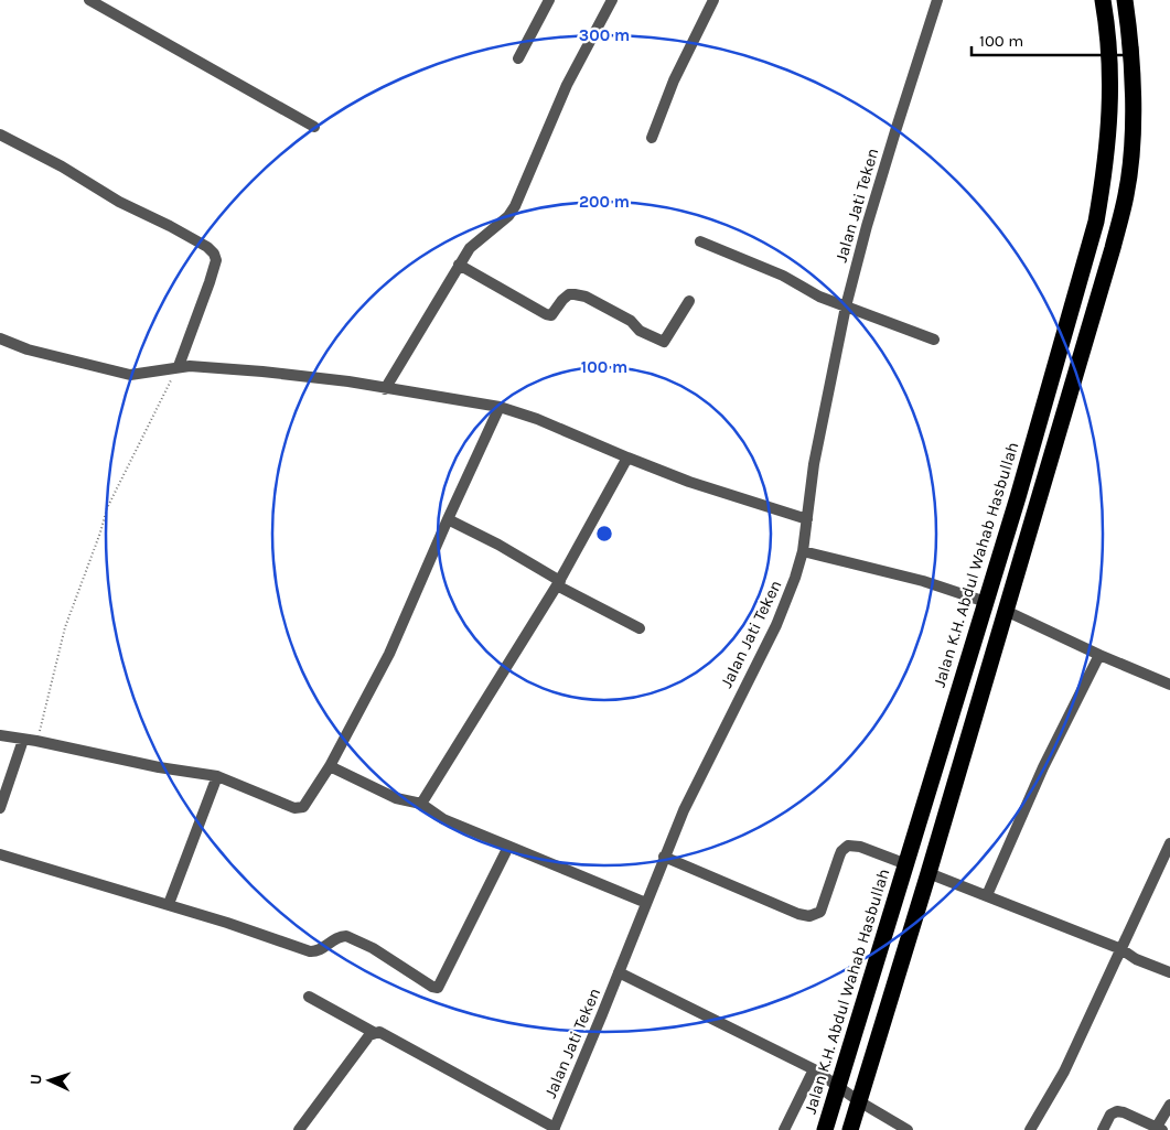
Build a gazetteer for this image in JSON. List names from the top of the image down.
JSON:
{
  "streets": {
    "highway": ["Jalan K.H. Abdul Wahab Hasbullah"],
    "street": ["Jalan Jati Teken"]
  },
  "scale_bar": "100 m",
  "north": "left",
  "rings": ["300 m", "200 m", "100 m"]
}
